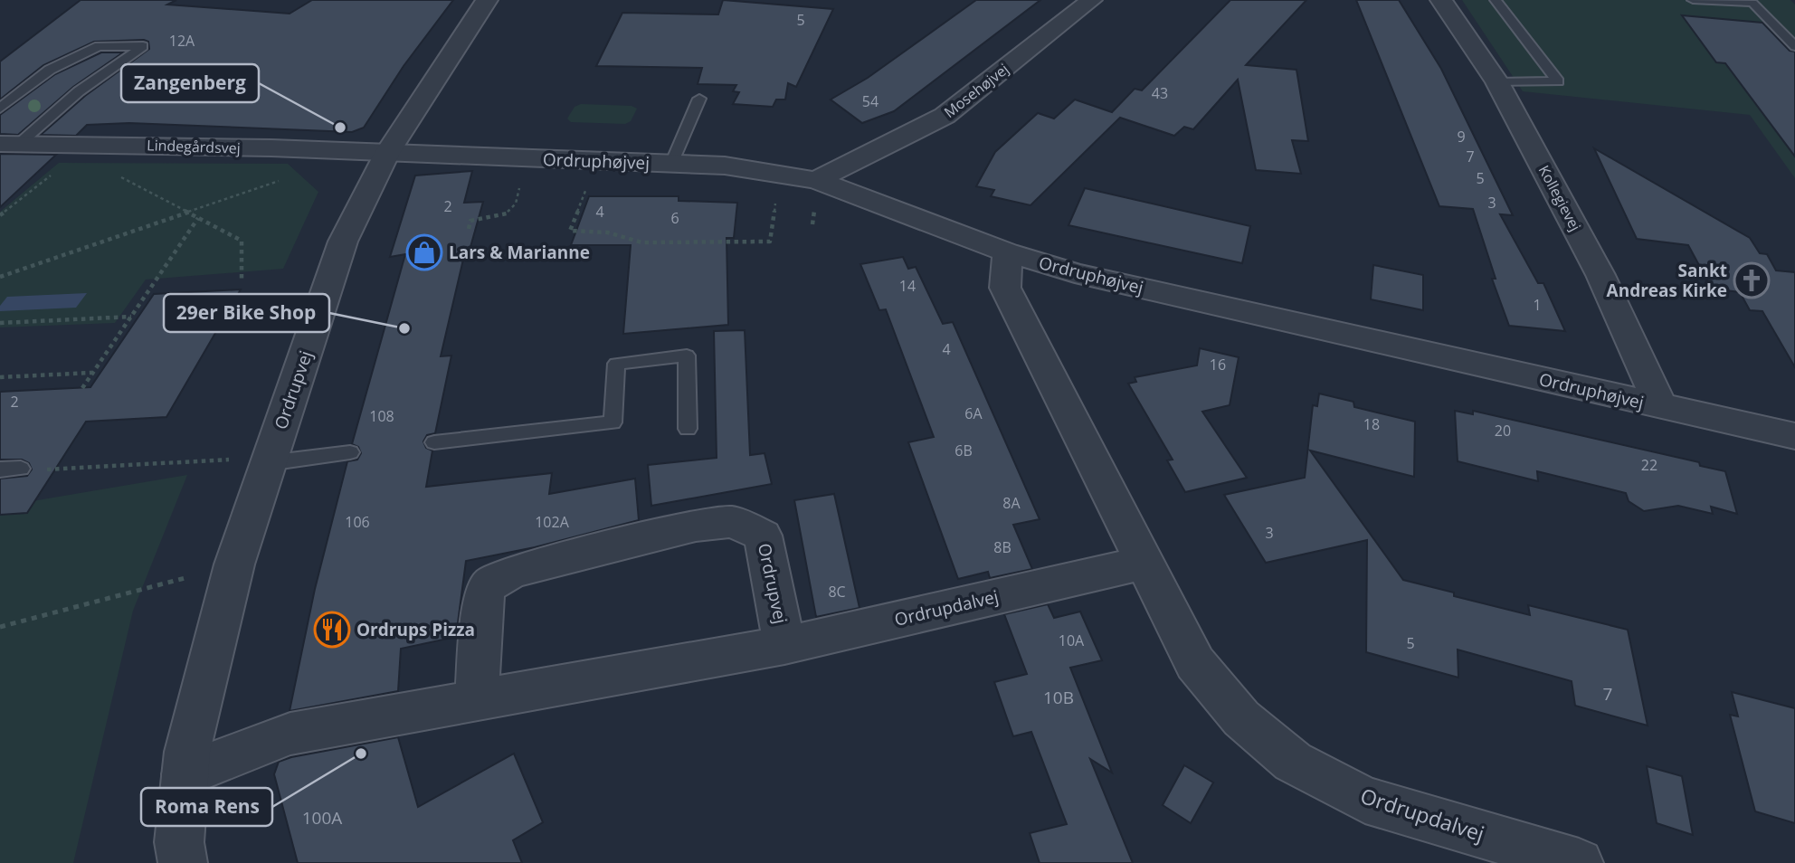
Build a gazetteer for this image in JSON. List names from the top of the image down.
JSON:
{
  "streets": {
    "street": [
      "Mosehøjvej",
      "Lindegårdsvej",
      "Ordruphøjvej",
      "Kollegievej",
      "Ordrupvej",
      "Ordrupdalvej"
    ]
  },
  "crossings": [
    ["Mosehøjvej", "Ordruphøjvej"],
    ["Lindegårdsvej", "Ordruphøjvej"],
    ["Lindegårdsvej", "Ordrupvej"],
    ["Ordruphøjvej", "Kollegievej"],
    ["Ordruphøjvej", "Ordrupvej"],
    ["Ordruphøjvej", "Ordrupdalvej"],
    ["Ordrupvej", "Ordrupdalvej"]
  ],
  "places": {
    "other": ["Zangenberg", "29er Bike Shop", "Roma Rens"],
    "shop": ["Lars & Marianne"],
    "church": ["Sankt Andreas Kirke"],
    "restaurant": ["Ordrups Pizza"]
  },
  "house_numbers": [
    "5",
    "12A",
    "43",
    "54",
    "9",
    "7",
    "5",
    "3",
    "2",
    "4",
    "6",
    "14",
    "1",
    "4",
    "16",
    "2",
    "6A",
    "108",
    "18",
    "20",
    "6B",
    "22",
    "8A",
    "106",
    "102A",
    "3",
    "8B",
    "8C",
    "10A",
    "5",
    "7",
    "10B",
    "100A"
  ]
}
